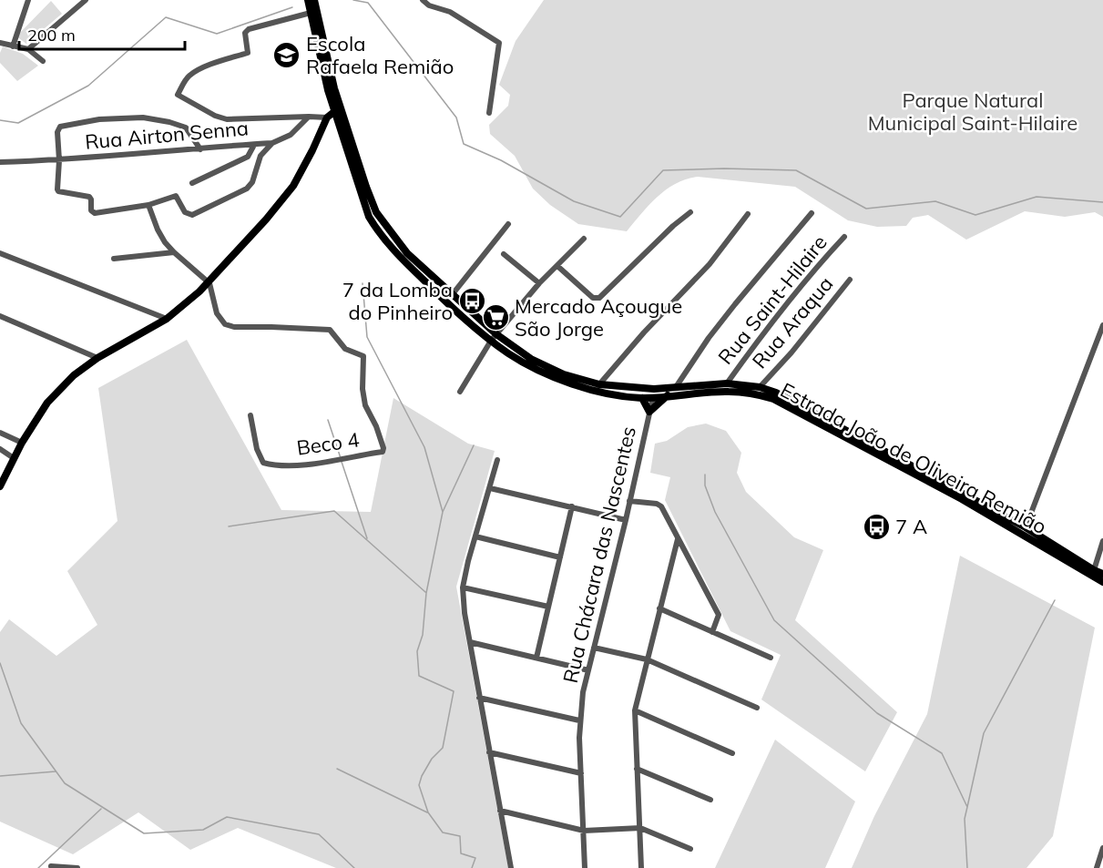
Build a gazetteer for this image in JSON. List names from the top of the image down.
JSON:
{
  "streets": {
    "main road": ["Estrada João de Oliveira Remião"],
    "street": [
      "Rua Airton Senna",
      "Rua Saint-Hilaire",
      "Rua Araqua",
      "Beco 4",
      "Rua Chácara das Nascentes"
    ]
  },
  "crossings": [
    ["Rua Saint-Hilaire", "Estrada João de Oliveira Remião"],
    ["Rua Araqua", "Estrada João de Oliveira Remião"],
    ["Estrada João de Oliveira Remião", "Rua Chácara das Nascentes"]
  ],
  "parks": ["Parque Natural Municipal Saint-Hilaire"],
  "places": {
    "school or university": ["Escola Rafaela Remião"],
    "bus stop": ["7 da Lomba do Pinheiro", "7 A"],
    "supermarket": ["Mercado Açougue São Jorge"]
  },
  "scale_bar": "200 m"
}
